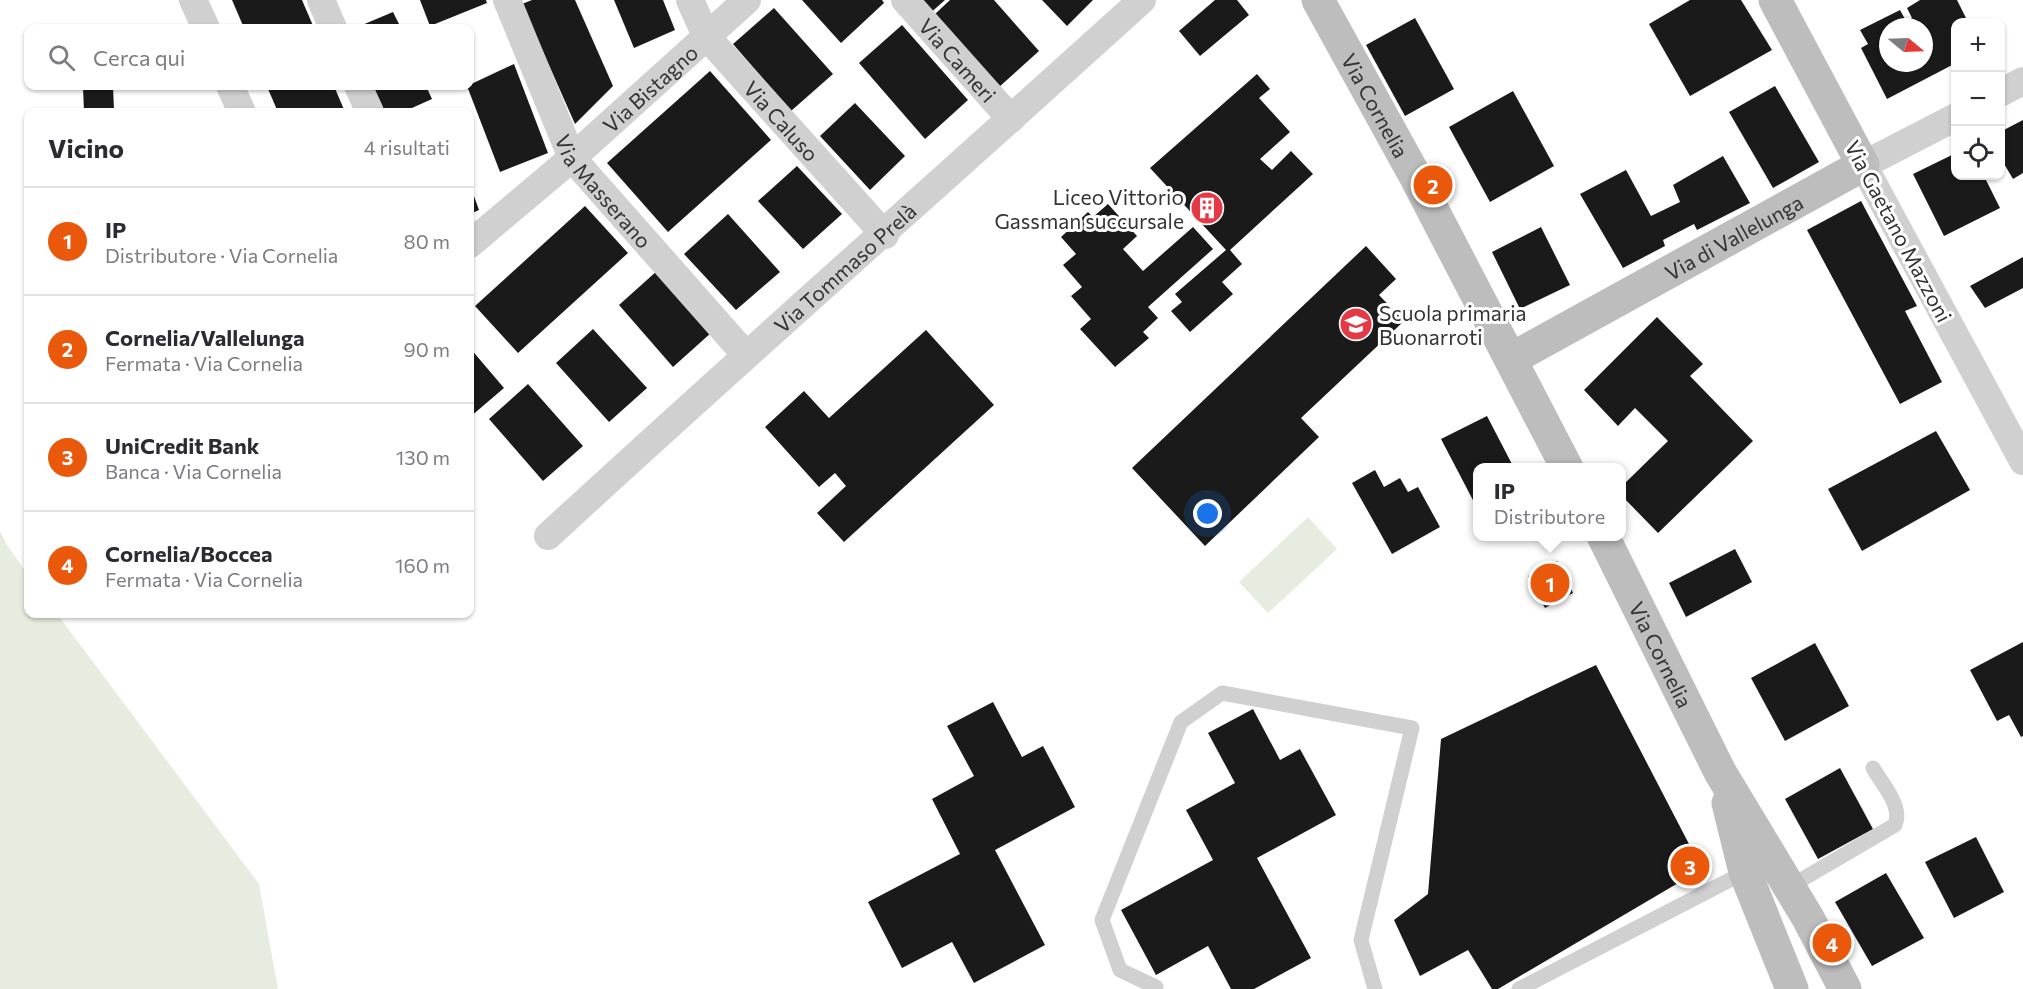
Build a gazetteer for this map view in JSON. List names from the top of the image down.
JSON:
{
  "streets": {
    "street": [
      "Via Cameri",
      "Via Bistagno",
      "Via Cornelia",
      "Via Caluso",
      "Via Masserano",
      "Via Gaetano Mazzoni",
      "Via di Vallelunga",
      "Via Tommaso Prelà"
    ]
  },
  "crossings": [
    ["Via Cameri", "Via Tommaso Prelà"],
    ["Via Bistagno", "Via Caluso"],
    ["Via Bistagno", "Via Masserano"],
    ["Via Cornelia", "Via di Vallelunga"],
    ["Via Caluso", "Via Tommaso Prelà"],
    ["Via Masserano", "Via Tommaso Prelà"],
    ["Via Gaetano Mazzoni", "Via di Vallelunga"]
  ],
  "places": {
    "building": ["Liceo Vittorio Gassman succursale"],
    "school or university": ["Scuola primaria Buonarroti"]
  },
  "north": "right",
  "page": {
    "map_buttons": ["+", "−"],
    "search": "Cerca qui",
    "heading": ["Vicino", "4 risultati"],
    "pins": [
      "2",
      "1",
      "3",
      "4"
    ],
    "list": [
      {
        "mark": "1",
        "name": "IP",
        "note": "Distributore · Via Cornelia",
        "value": "80 m"
      },
      {
        "mark": "2",
        "name": "Cornelia/Vallelunga",
        "note": "Fermata · Via Cornelia",
        "value": "90 m"
      },
      {
        "mark": "3",
        "name": "UniCredit Bank",
        "note": "Banca · Via Cornelia",
        "value": "130 m"
      },
      {
        "mark": "4",
        "name": "Cornelia/Boccea",
        "note": "Fermata · Via Cornelia",
        "value": "160 m"
      }
    ],
    "popup": ["IP", "Distributore"]
  }
}
